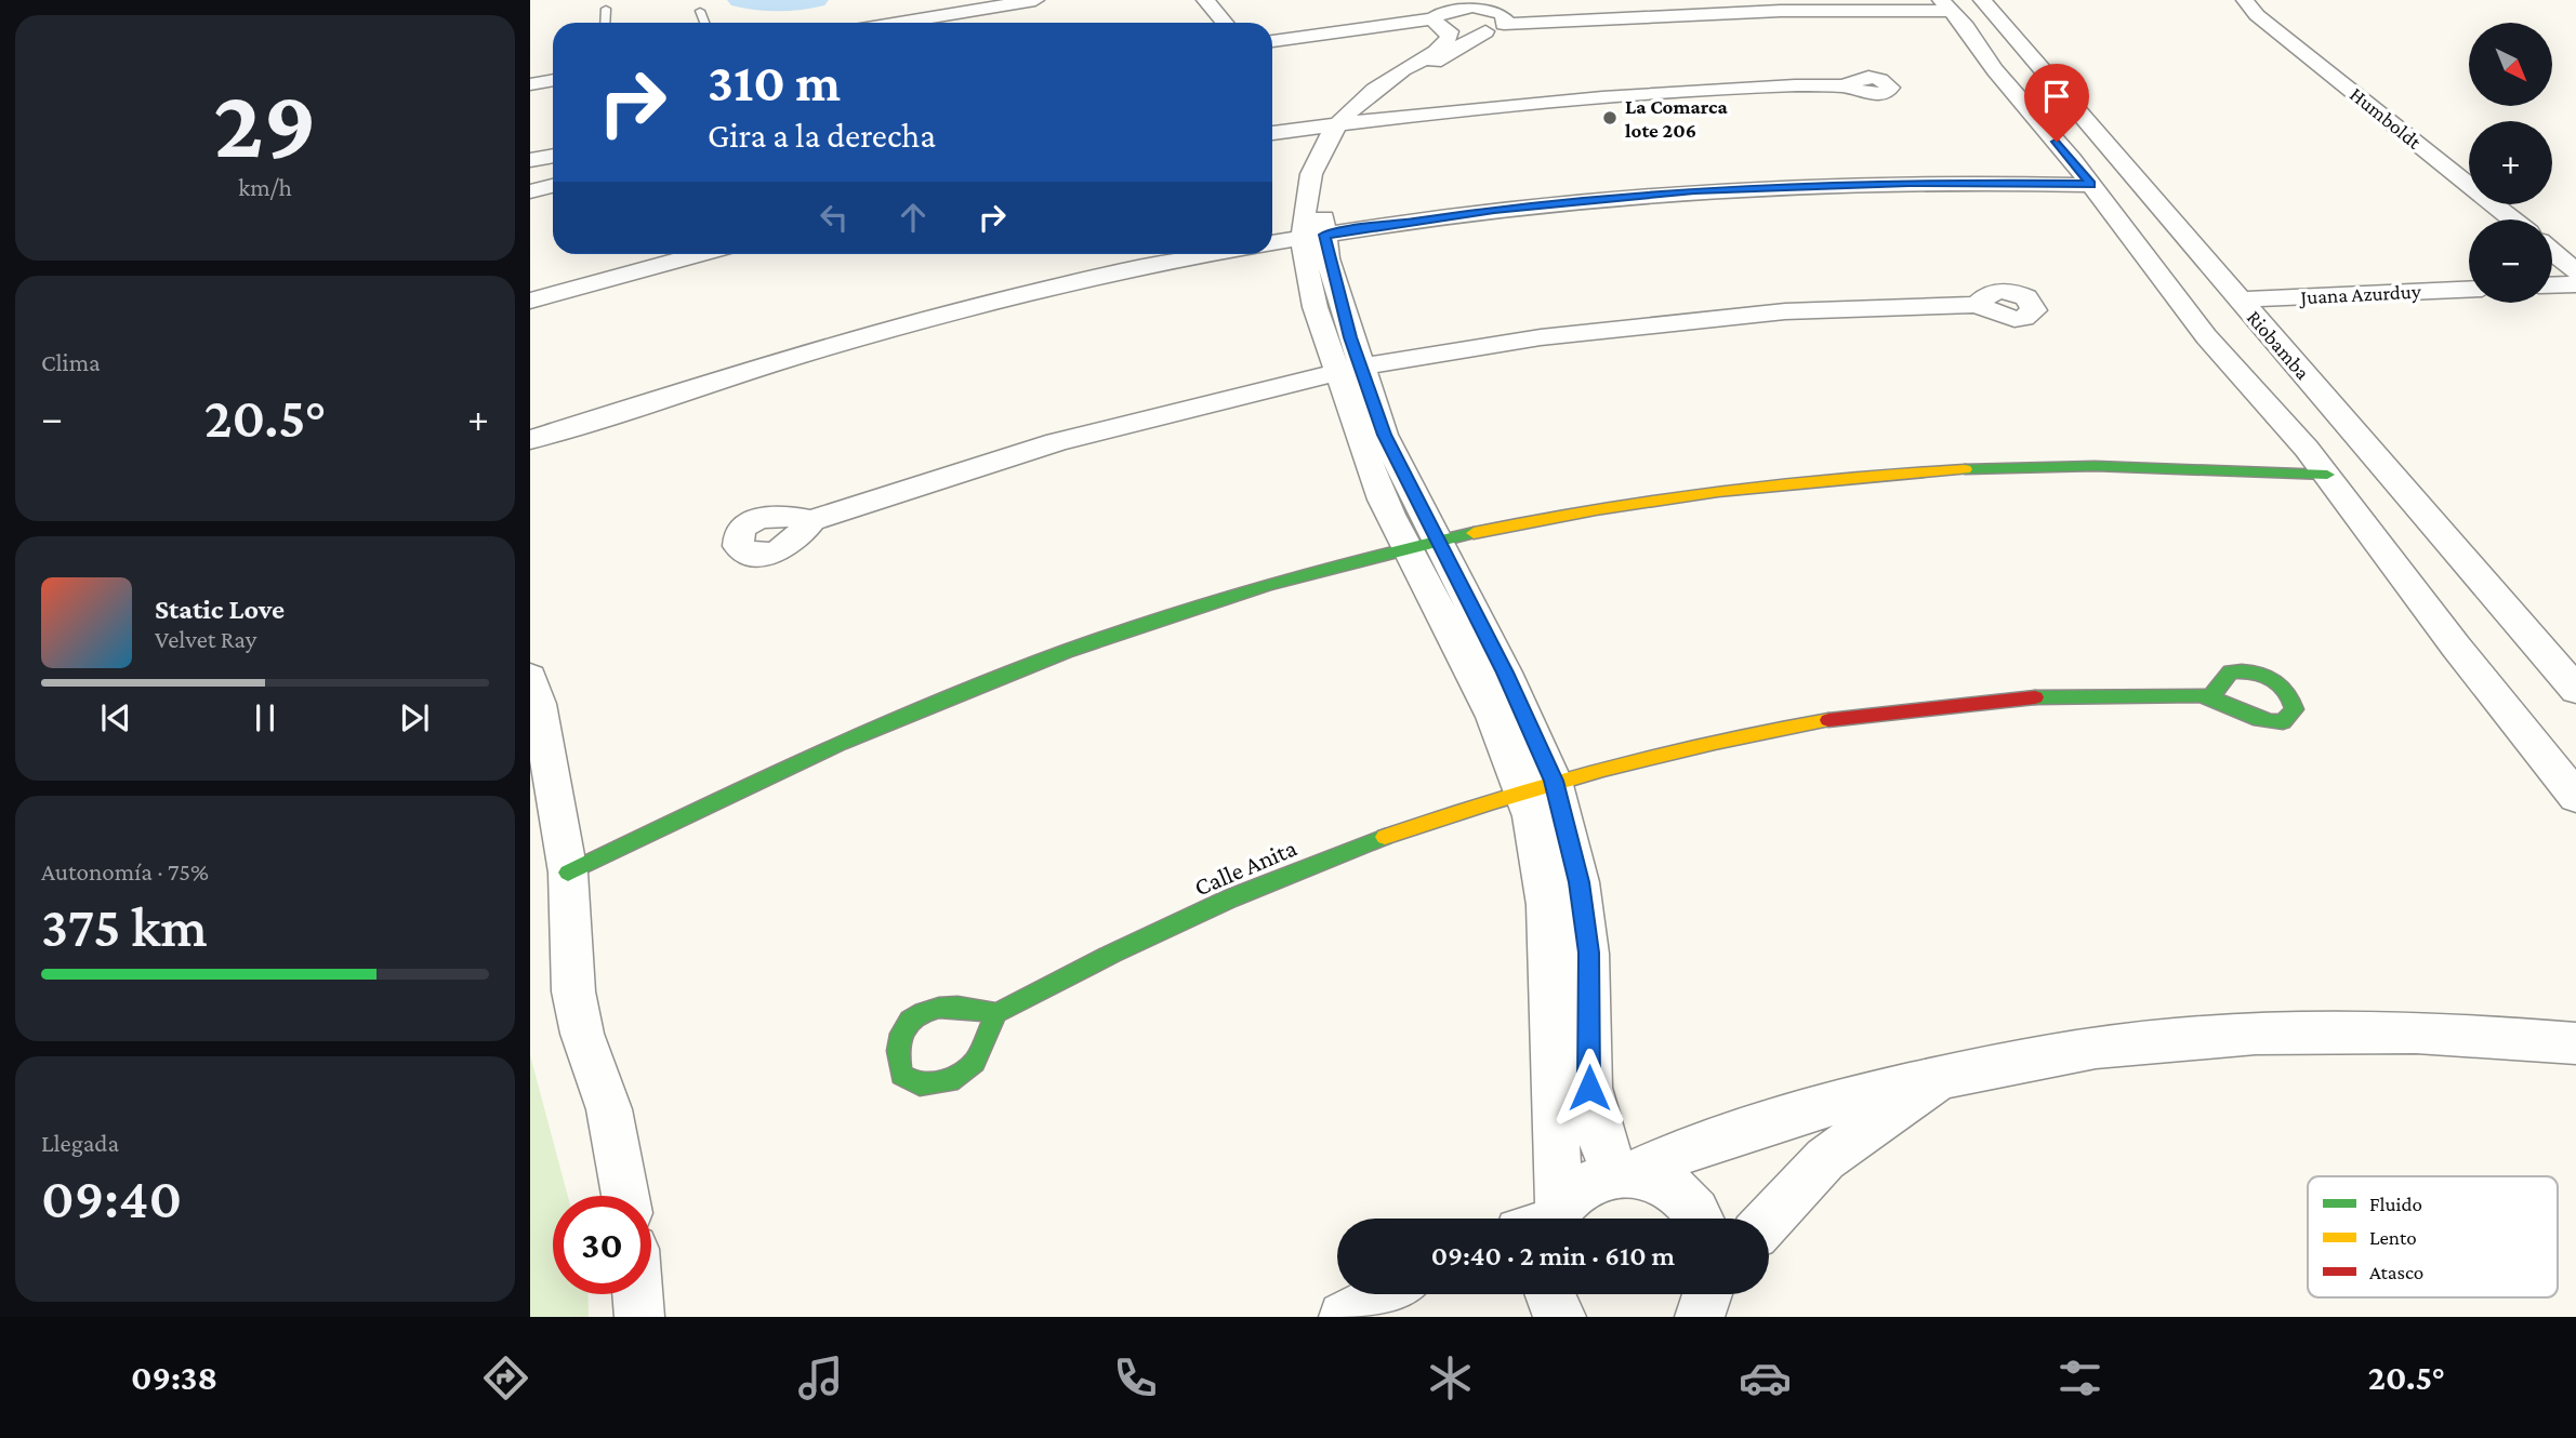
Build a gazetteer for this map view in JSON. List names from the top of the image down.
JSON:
{
  "streets": {
    "street": [
      "Humboldt",
      "Juana Azurduy",
      "Riobamba",
      "Calle Anita"
    ]
  },
  "crossings": [
    ["Juana Azurduy", "Riobamba"]
  ],
  "places": ["La Comarca lote 206"],
  "legend": ["Fluido", "Lento", "Atasco"],
  "north": "bottom right",
  "page": {
    "tile": [
      ["29", "km/h"],
      "Clima",
      ["Autonomía · 75%", "375 km"],
      ["Llegada", "09:40"]
    ],
    "map_buttons": ["+", "−"],
    "turn": ["310 m", "Gira a la derecha"],
    "heat": ["−", "20.5°", "+"],
    "song": ["Static Love", "Velvet Ray"],
    "limit": "30",
    "trip": "09:40 · 2 min · 610 m",
    "tabs": ["09:38", "20.5°"]
  }
}
